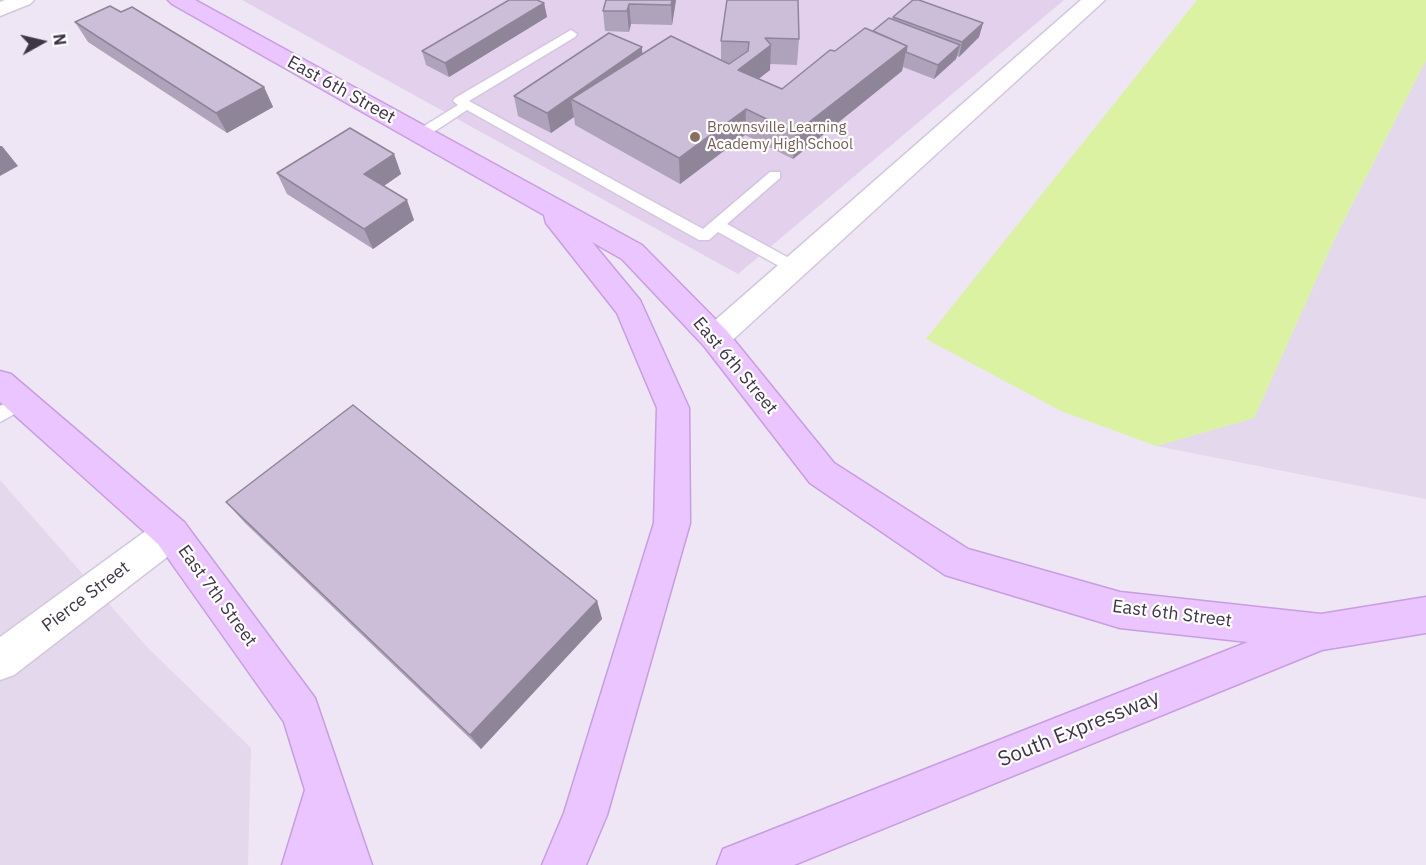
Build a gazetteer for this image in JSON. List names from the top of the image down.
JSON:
{
  "streets": {
    "main road": ["East 6th Street", "East 7th Street", "South Expressway"],
    "street": ["Pierce Street"]
  },
  "crossings": [
    ["East 6th Street", "South Expressway"],
    ["East 7th Street", "Pierce Street"]
  ],
  "places": ["Brownsville Learning Academy High School"],
  "north": "right"
}
